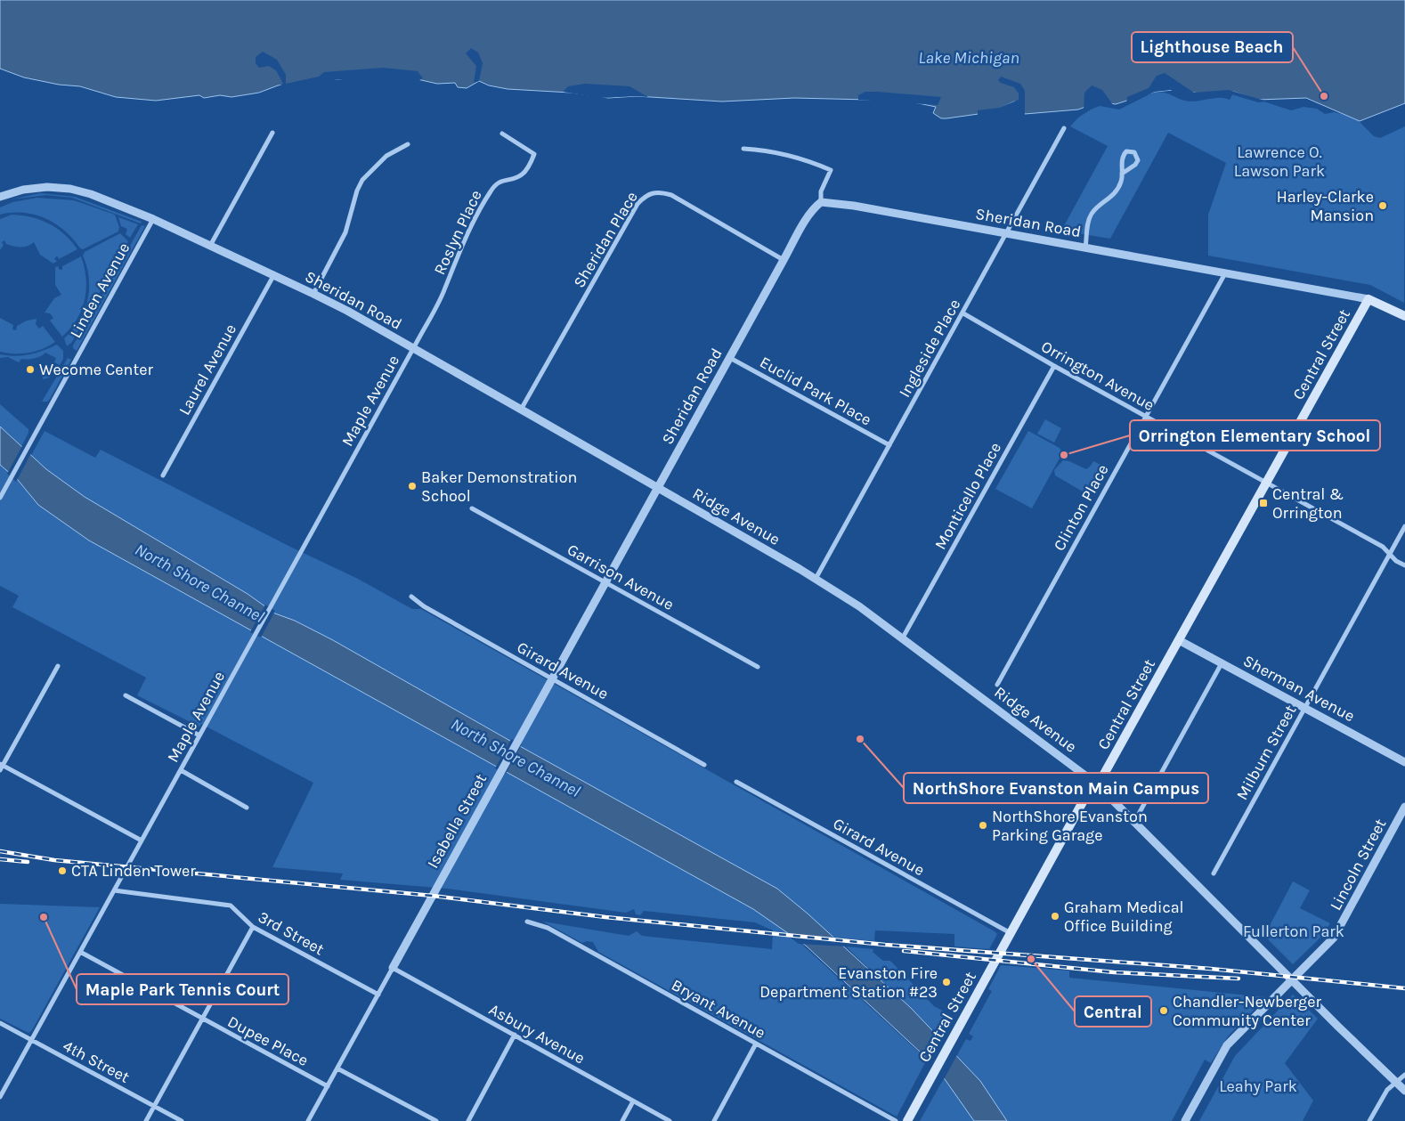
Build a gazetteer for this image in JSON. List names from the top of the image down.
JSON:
{
  "streets": {
    "main road": ["Sheridan Road", "Central Street"],
    "street": [
      "Roslyn Place",
      "Sheridan Place",
      "Linden Avenue",
      "Ingleside Place",
      "Laurel Avenue",
      "Orrington Avenue",
      "Euclid Park Place",
      "Maple Avenue",
      "Monticello Place",
      "Clinton Place",
      "Ridge Avenue",
      "Garrison Avenue",
      "Girard Avenue",
      "Sherman Avenue",
      "Milburn Street",
      "Isabella Street",
      "Lincoln Street",
      "3rd Street",
      "Bryant Avenue",
      "Asbury Avenue",
      "Dupee Place",
      "4th Street"
    ]
  },
  "crossings": [
    ["Sheridan Road", "Roslyn Place"],
    ["Sheridan Road", "Sheridan Place"],
    ["Sheridan Road", "Linden Avenue"],
    ["Sheridan Road", "Ingleside Place"],
    ["Sheridan Road", "Central Street"],
    ["Sheridan Road", "Laurel Avenue"],
    ["Sheridan Road", "Euclid Park Place"],
    ["Sheridan Road", "Maple Avenue"],
    ["Sheridan Road", "Clinton Place"],
    ["Sheridan Road", "Ridge Avenue"],
    ["Sheridan Road", "Isabella Street"],
    ["Roslyn Place", "Maple Avenue"],
    ["Ingleside Place", "Orrington Avenue"],
    ["Ingleside Place", "Euclid Park Place"],
    ["Ingleside Place", "Ridge Avenue"],
    ["Central Street", "Orrington Avenue"],
    ["Central Street", "Ridge Avenue"],
    ["Central Street", "Girard Avenue"],
    ["Central Street", "Sherman Avenue"],
    ["Orrington Avenue", "Monticello Place"],
    ["Orrington Avenue", "Clinton Place"],
    ["Orrington Avenue", "Milburn Street"],
    ["Maple Avenue", "3rd Street"],
    ["Maple Avenue", "Dupee Place"],
    ["Maple Avenue", "4th Street"],
    ["Monticello Place", "Ridge Avenue"],
    ["Ridge Avenue", "Isabella Street"],
    ["Ridge Avenue", "Lincoln Street"],
    ["Garrison Avenue", "Isabella Street"],
    ["Girard Avenue", "Isabella Street"],
    ["Sherman Avenue", "Milburn Street"],
    ["Isabella Street", "3rd Street"],
    ["Isabella Street", "Asbury Avenue"],
    ["Isabella Street", "Dupee Place"]
  ],
  "water": ["Lake Michigan", "North Shore Channel"],
  "parks": ["Lawrence O. Lawson Park", "Fullerton Park", "Leahy Park"],
  "places": {
    "other": [
      "Lighthouse Beach",
      "Harley-Clarke Mansion",
      "Wecome Center",
      "Orrington Elementary School",
      "Baker Demonstration School",
      "NorthShore Evanston Main Campus",
      "NorthShore Evanston Parking Garage",
      "CTA Linden Tower",
      "Graham Medical Office Building",
      "Maple Park Tennis Court",
      "Central",
      "Evanston Fire Department Station #23",
      "Chandler-Newberger Community Center"
    ],
    "transit": ["Central & Orrington"]
  }
}
